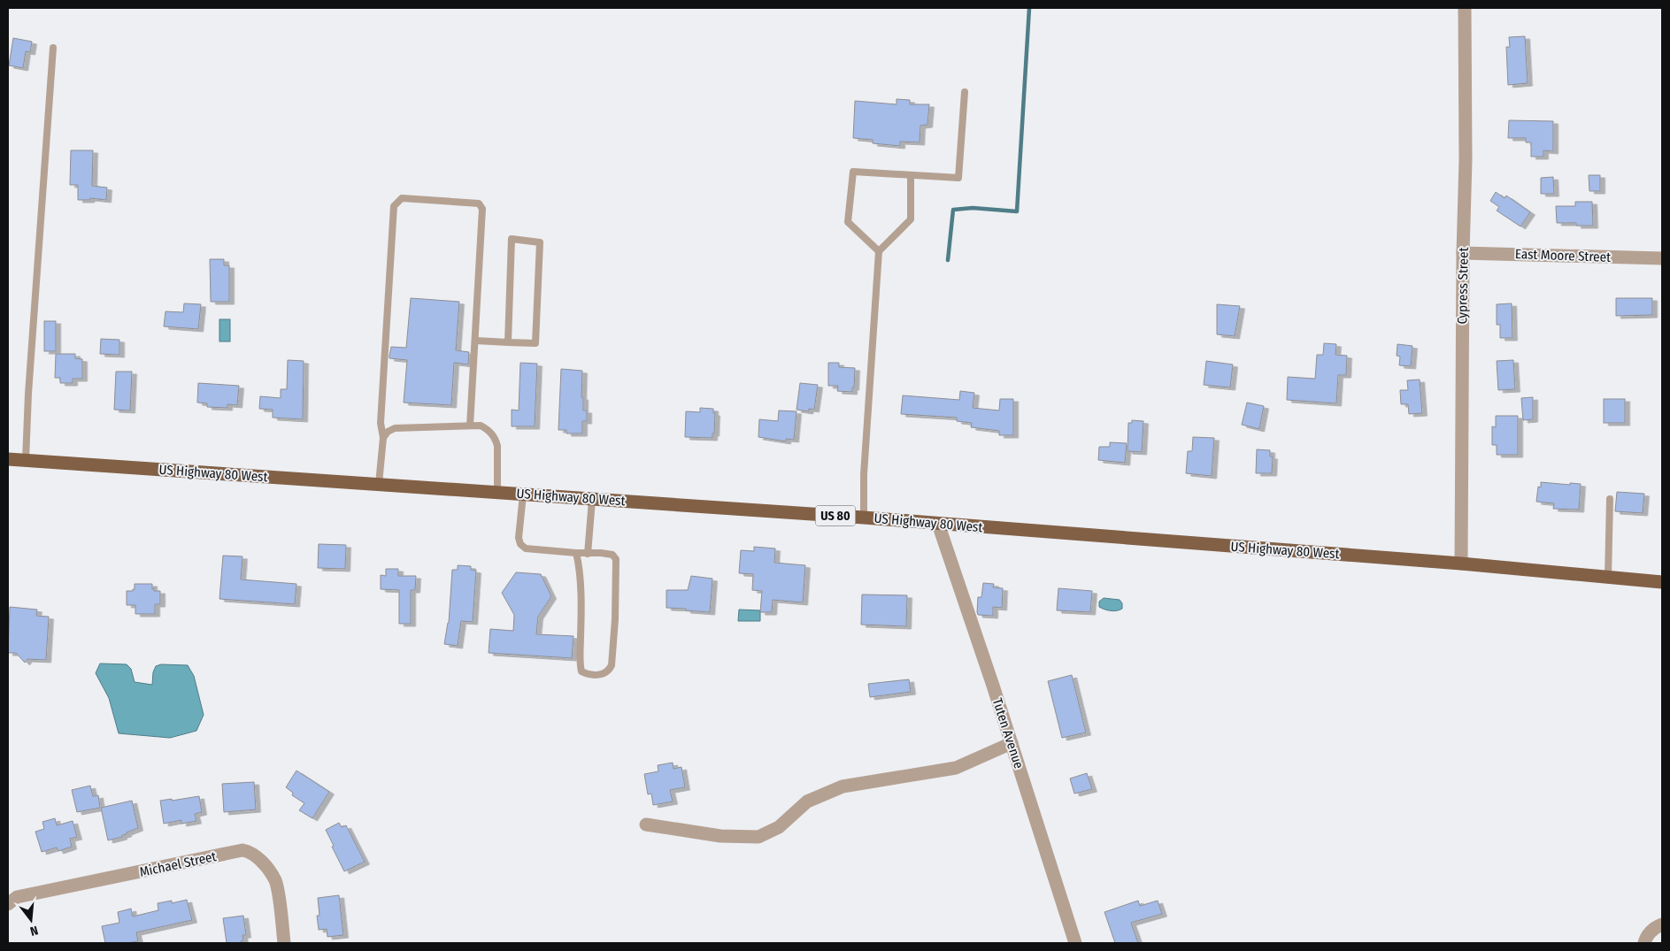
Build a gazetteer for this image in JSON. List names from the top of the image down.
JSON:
{
  "streets": {
    "main road": ["US Highway 80 West", "US 80"],
    "street": [
      "East Moore Street",
      "Cypress Street",
      "Tuten Avenue",
      "Michael Street"
    ]
  },
  "crossings": [
    ["East Moore Street", "Cypress Street"],
    ["Cypress Street", "US Highway 80 West"],
    ["US Highway 80 West", "Tuten Avenue"]
  ],
  "north": "bottom"
}
